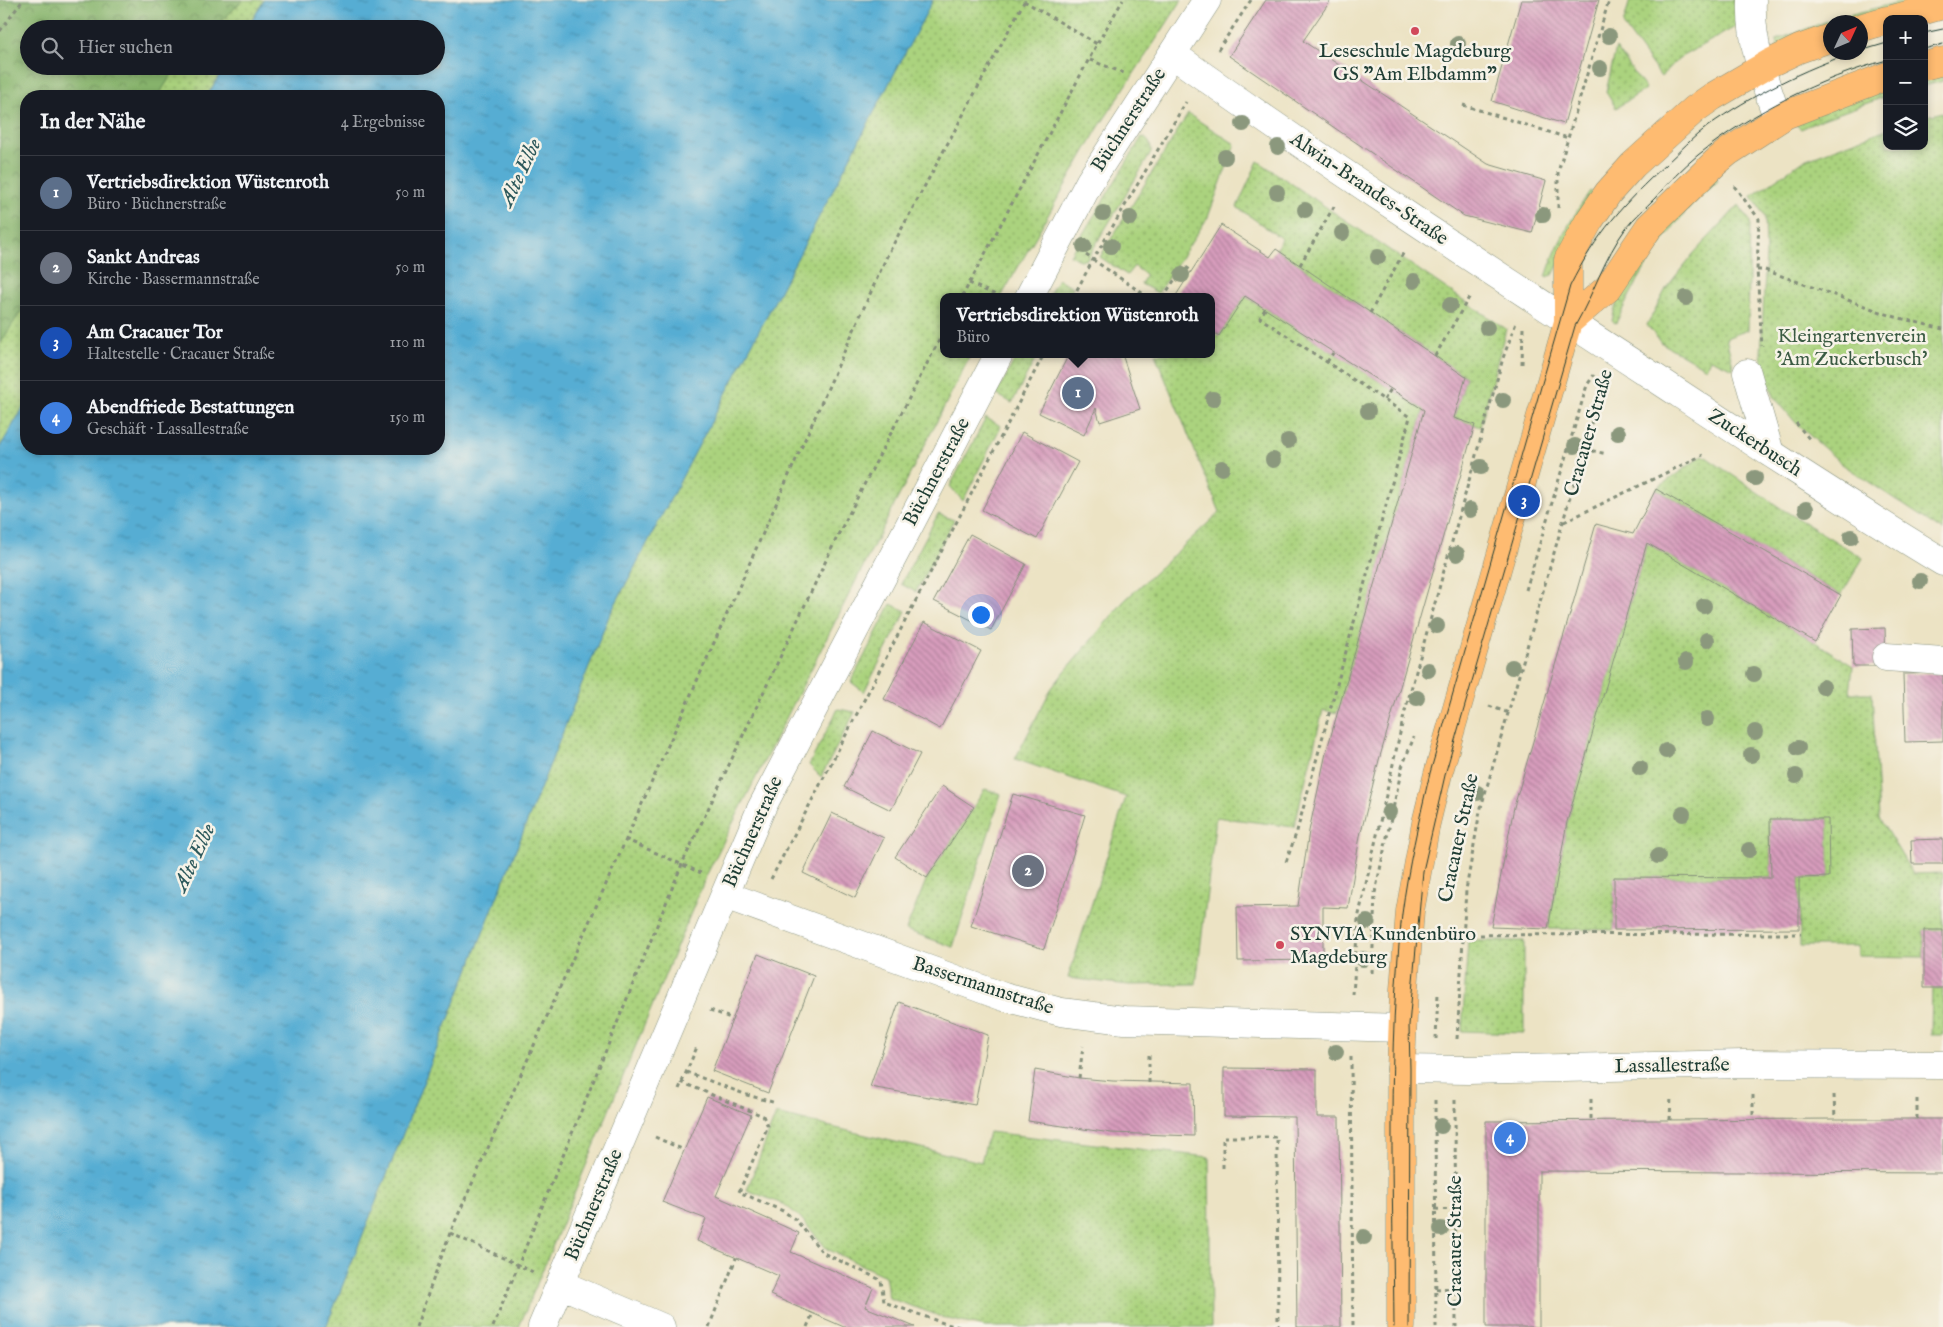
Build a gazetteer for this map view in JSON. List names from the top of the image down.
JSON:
{
  "streets": {
    "main road": ["Cracauer Straße"],
    "street": [
      "Büchnerstraße",
      "Alwin-Brandes-Straße",
      "Zuckerbusch",
      "Bassermannstraße",
      "Lassallestraße"
    ]
  },
  "crossings": [
    ["Büchnerstraße", "Alwin-Brandes-Straße"],
    ["Büchnerstraße", "Bassermannstraße"],
    ["Alwin-Brandes-Straße", "Cracauer Straße"],
    ["Alwin-Brandes-Straße", "Zuckerbusch"],
    ["Cracauer Straße", "Zuckerbusch"],
    ["Cracauer Straße", "Bassermannstraße"],
    ["Cracauer Straße", "Lassallestraße"]
  ],
  "water": ["Alte Elbe"],
  "parks": ["Kleingartenverein 'Am Zuckerbusch'"],
  "places": ["Leseschule Magdeburg GS \"Am Elbdamm\"", "SYNVIA Kundenbüro Magdeburg"],
  "north": "top right",
  "page": {
    "map_buttons": ["+", "−"],
    "search": "Hier suchen",
    "heading": ["In der Nähe", "4 Ergebnisse"],
    "list": [
      {
        "mark": "1",
        "name": "Vertriebsdirektion Wüstenroth",
        "note": "Büro · Büchnerstraße",
        "value": "50 m"
      },
      {
        "mark": "2",
        "name": "Sankt Andreas",
        "note": "Kirche · Bassermannstraße",
        "value": "50 m"
      },
      {
        "mark": "3",
        "name": "Am Cracauer Tor",
        "note": "Haltestelle · Cracauer Straße",
        "value": "110 m"
      },
      {
        "mark": "4",
        "name": "Abendfriede Bestattungen",
        "note": "Geschäft · Lassallestraße",
        "value": "150 m"
      }
    ],
    "popup": ["Vertriebsdirektion Wüstenroth", "Büro"],
    "pins": [
      "1",
      "3",
      "2",
      "4"
    ]
  }
}
